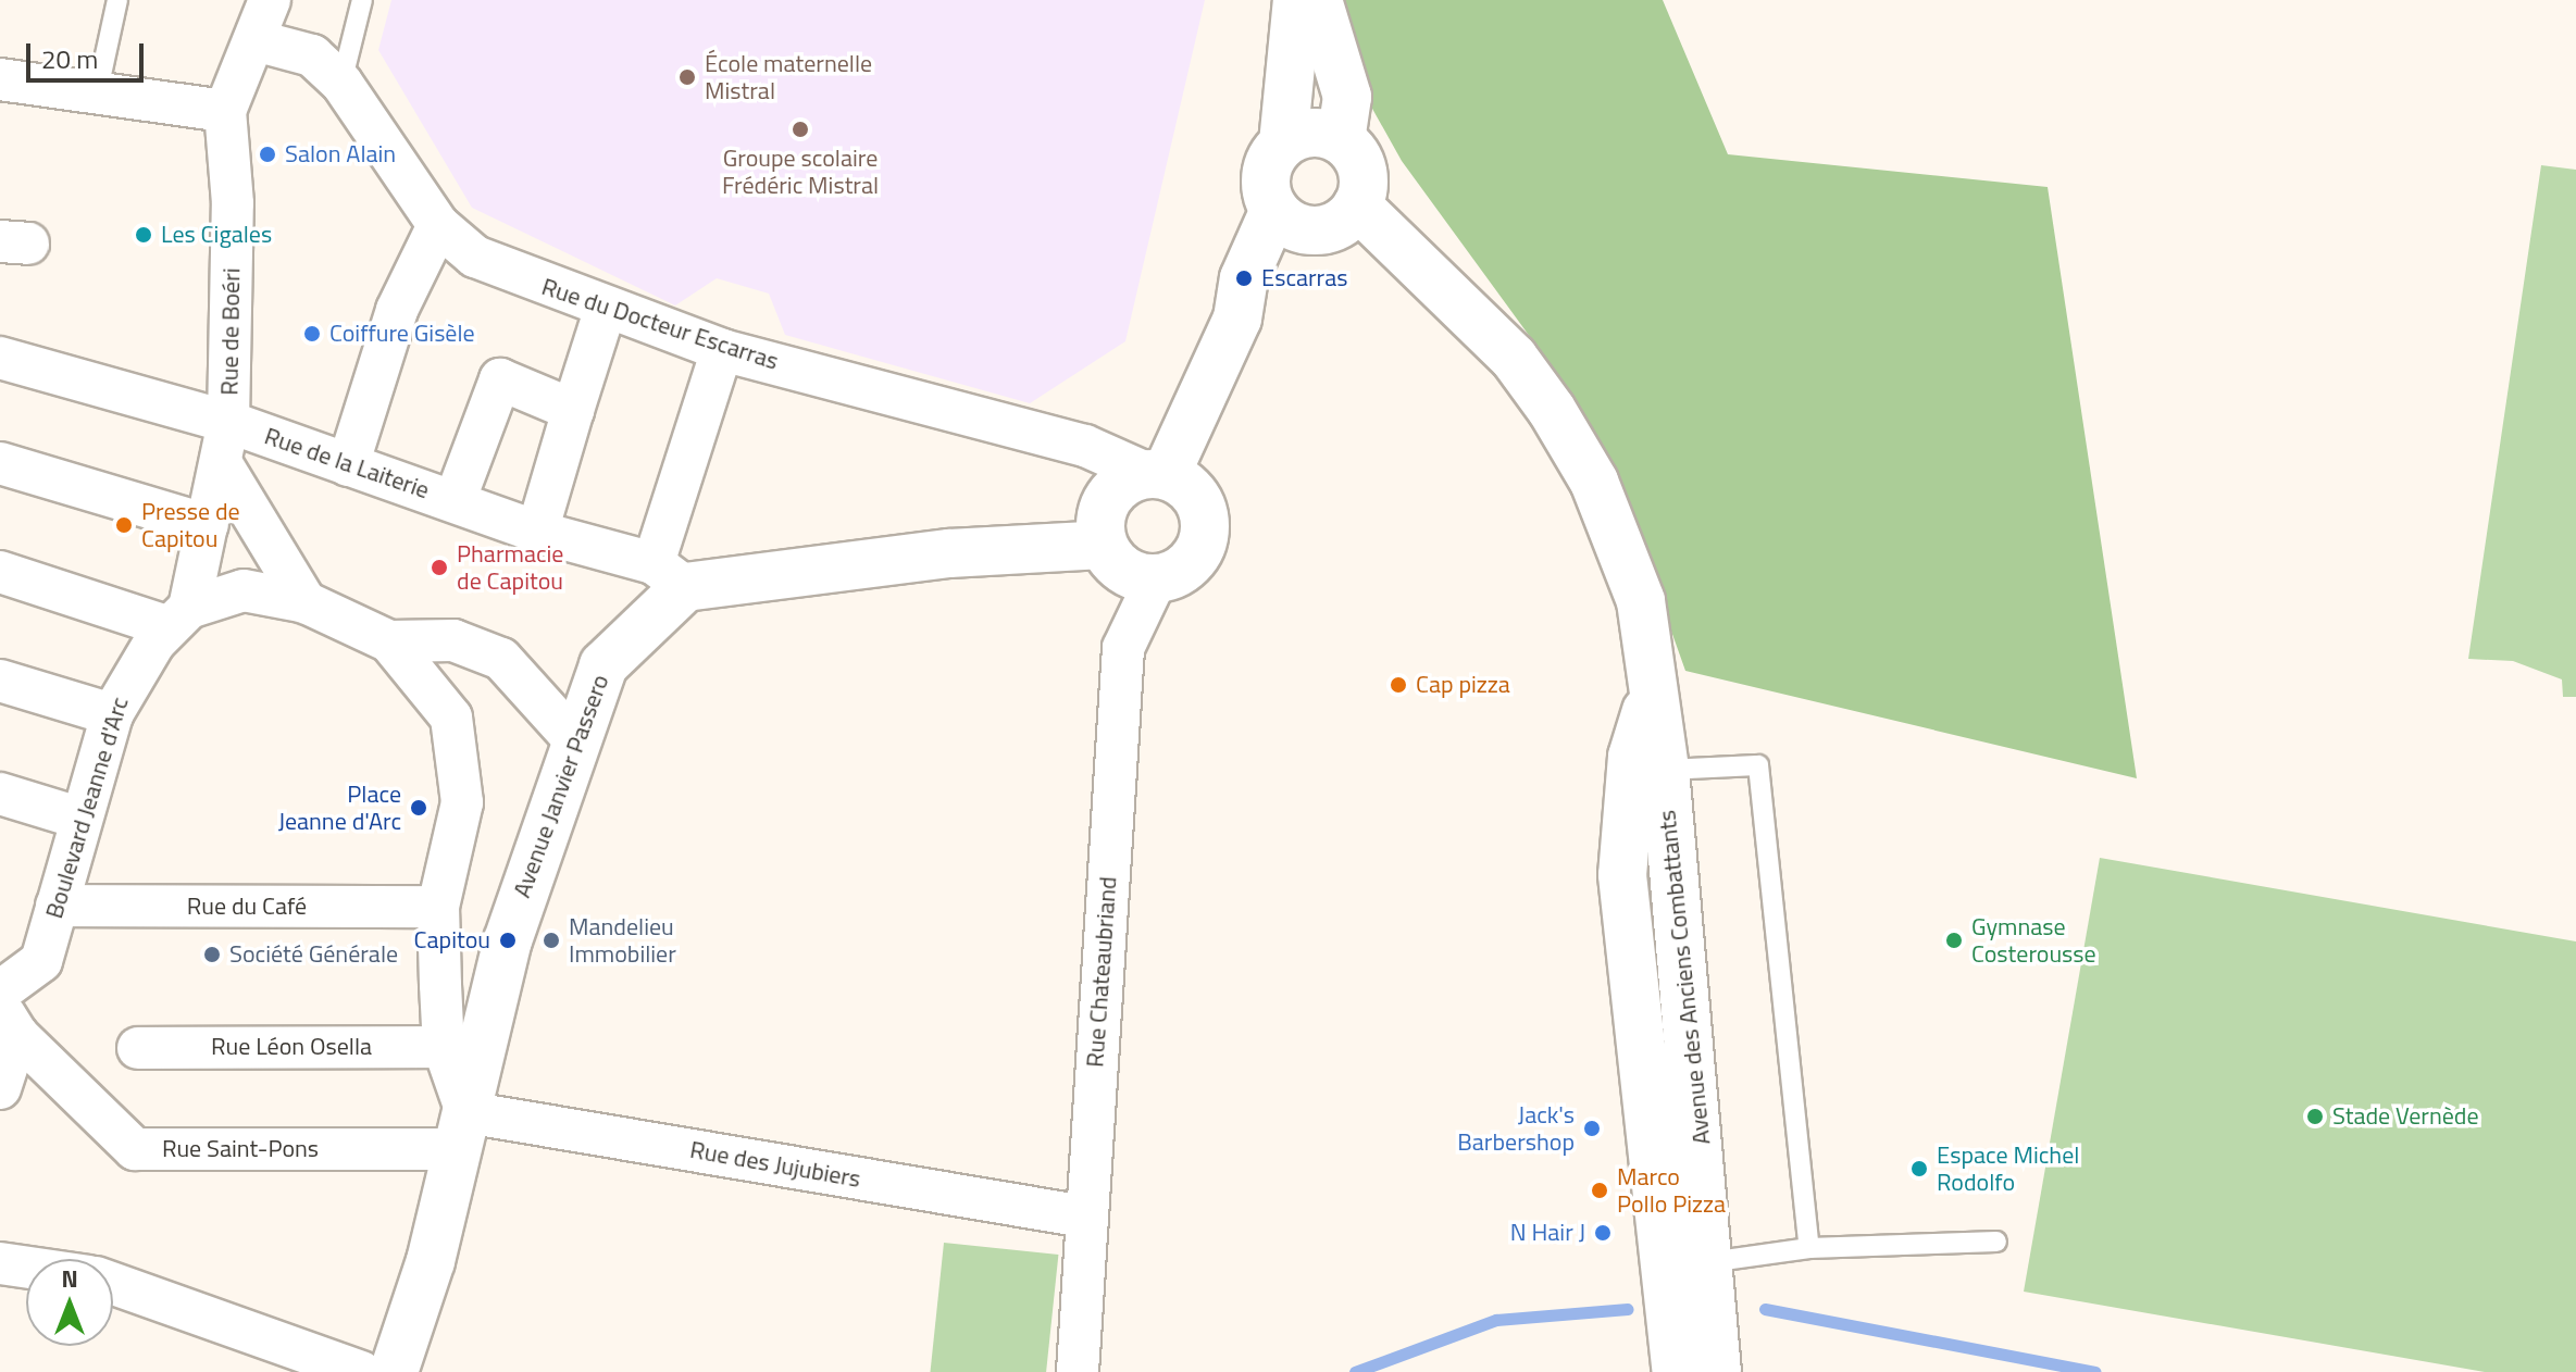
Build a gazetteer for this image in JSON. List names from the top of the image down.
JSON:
{
  "streets": {
    "main road": ["Avenue Janvier Passero", "Avenue des Anciens Combattants"],
    "street": [
      "Rue du Docteur Escarras",
      "Rue de Boéri",
      "Rue de la Laiterie",
      "Boulevard Jeanne d'Arc",
      "Rue du Café",
      "Rue Chateaubriand",
      "Rue Léon Osella",
      "Rue Saint-Pons",
      "Rue des Jujubiers"
    ]
  },
  "crossings": [
    ["Rue du Docteur Escarras", "Rue Chateaubriand"],
    ["Rue de Boéri", "Rue de la Laiterie"],
    ["Rue de Boéri", "Boulevard Jeanne d'Arc"],
    ["Rue de la Laiterie", "Avenue Janvier Passero"],
    ["Avenue Janvier Passero", "Rue Saint-Pons"],
    ["Avenue Janvier Passero", "Rue des Jujubiers"],
    ["Boulevard Jeanne d'Arc", "Rue du Café"],
    ["Rue Chateaubriand", "Rue des Jujubiers"],
    ["Rue Saint-Pons", "Rue des Jujubiers"]
  ],
  "places": [
    "École maternelle Mistral",
    "Groupe scolaire Frédéric Mistral",
    "Salon Alain",
    "Les Cigales",
    "Escarras",
    "Coiffure Gisèle",
    "Presse de Capitou",
    "Pharmacie de Capitou",
    "Cap pizza",
    "Place Jeanne d'Arc",
    "Capitou",
    "Mandelieu Immobilier",
    "Gymnase Costerousse",
    "Société Générale",
    "Stade Vernède",
    "Jack's Barbershop",
    "Espace Michel Rodolfo",
    "Marco Pollo Pizza",
    "N Hair J"
  ],
  "scale_bar": "20 m",
  "north": "top"
}
